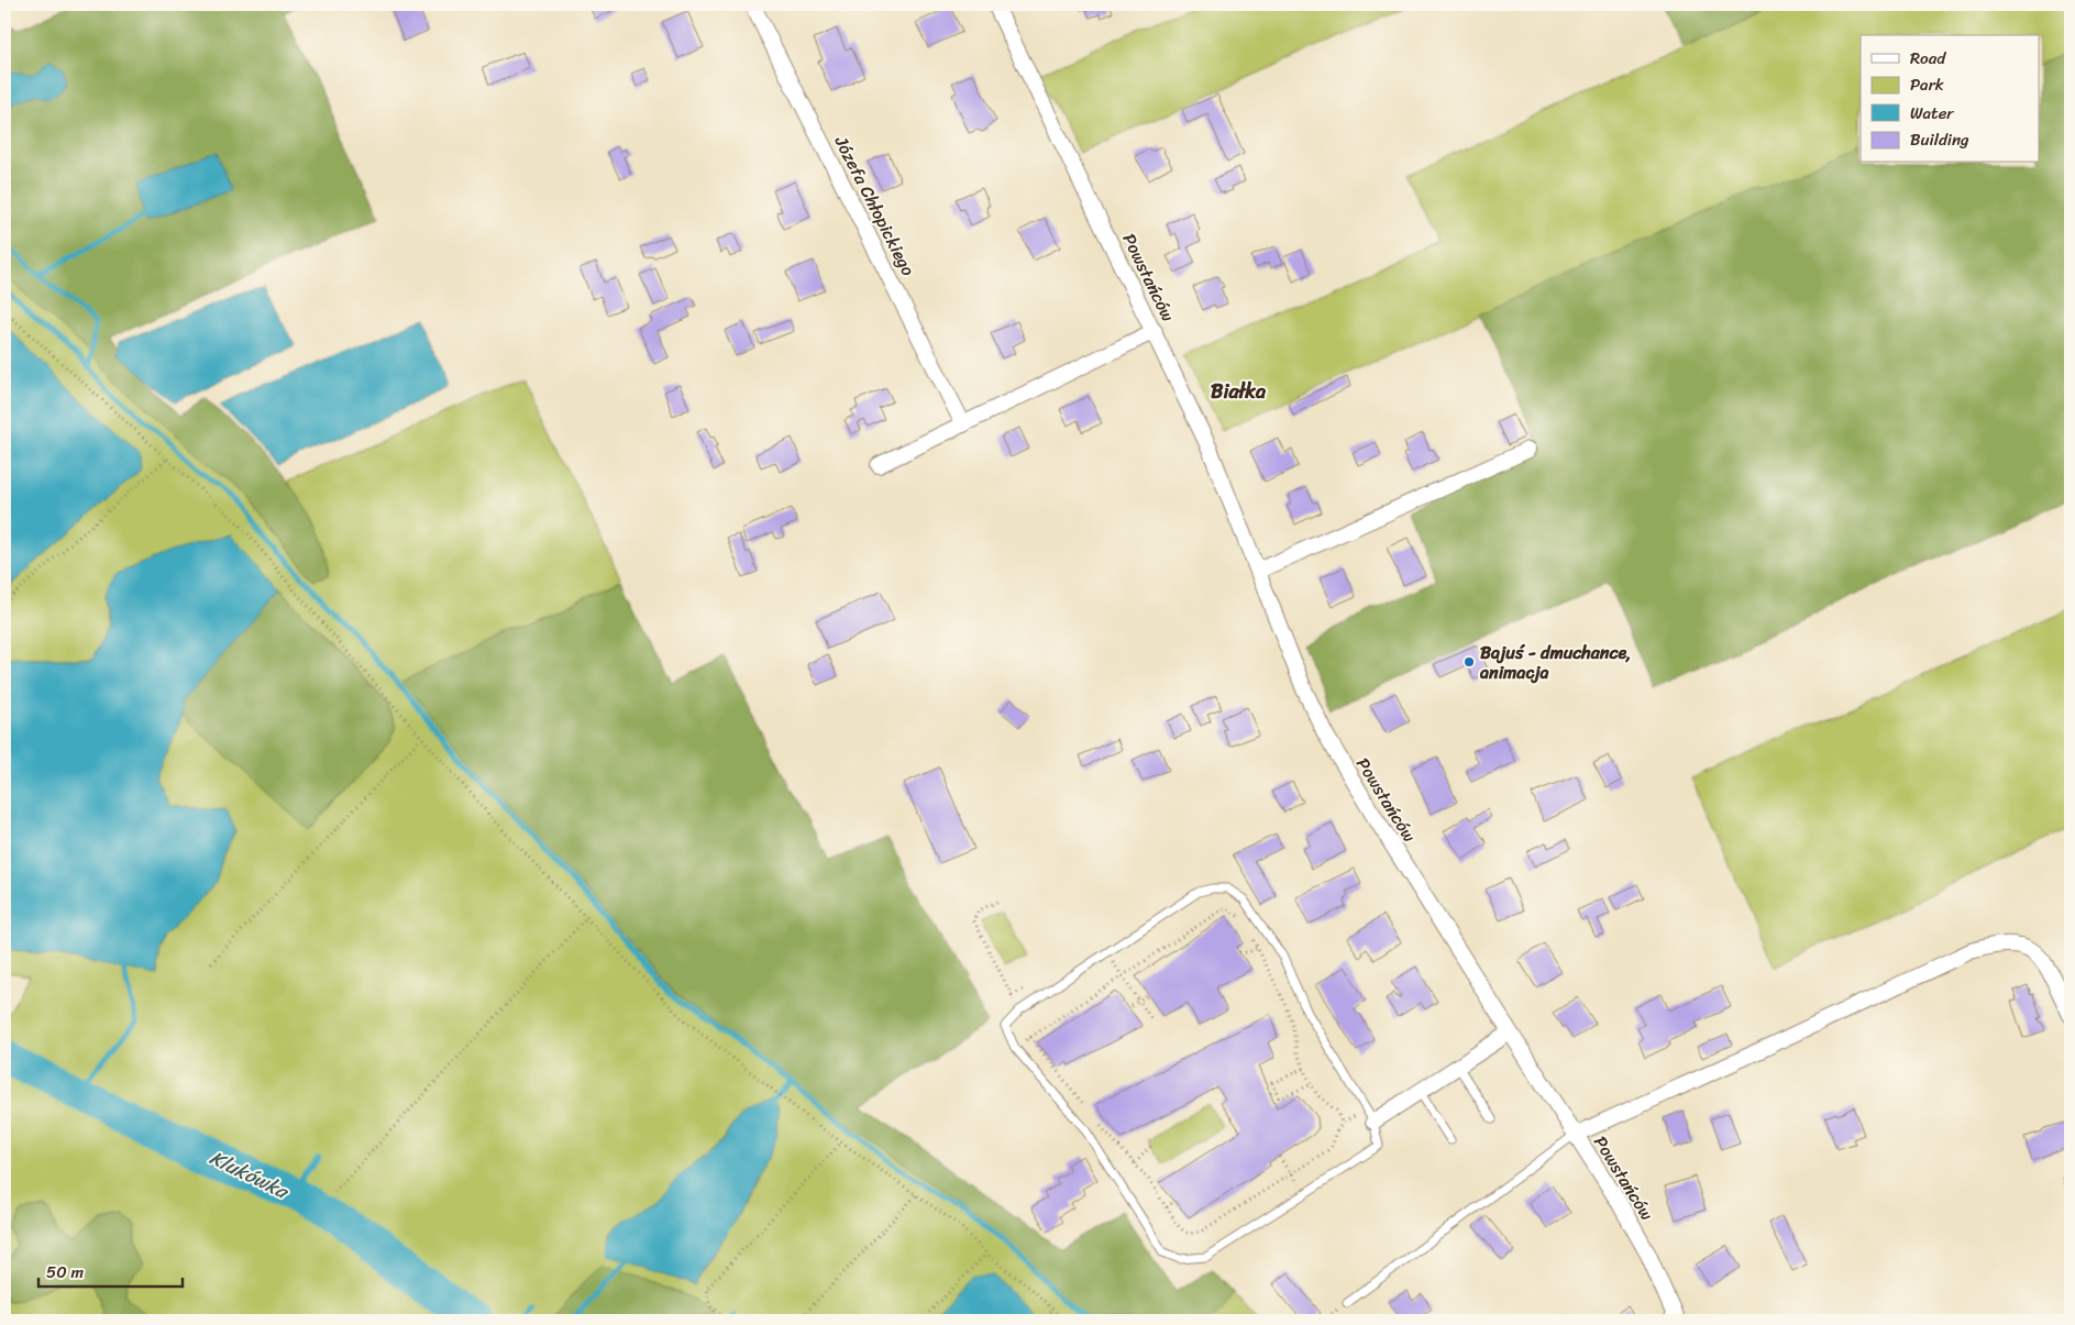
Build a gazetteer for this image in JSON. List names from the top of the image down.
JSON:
{
  "streets": {
    "street": ["Józefa Chłopickiego", "Powstańców"]
  },
  "districts": ["Białka"],
  "water": ["Klukówka"],
  "places": ["Bajuś - dmuchance, animacja"],
  "legend": [
    "Road",
    "Park",
    "Water",
    "Building"
  ],
  "scale_bar": "50 m"
}
